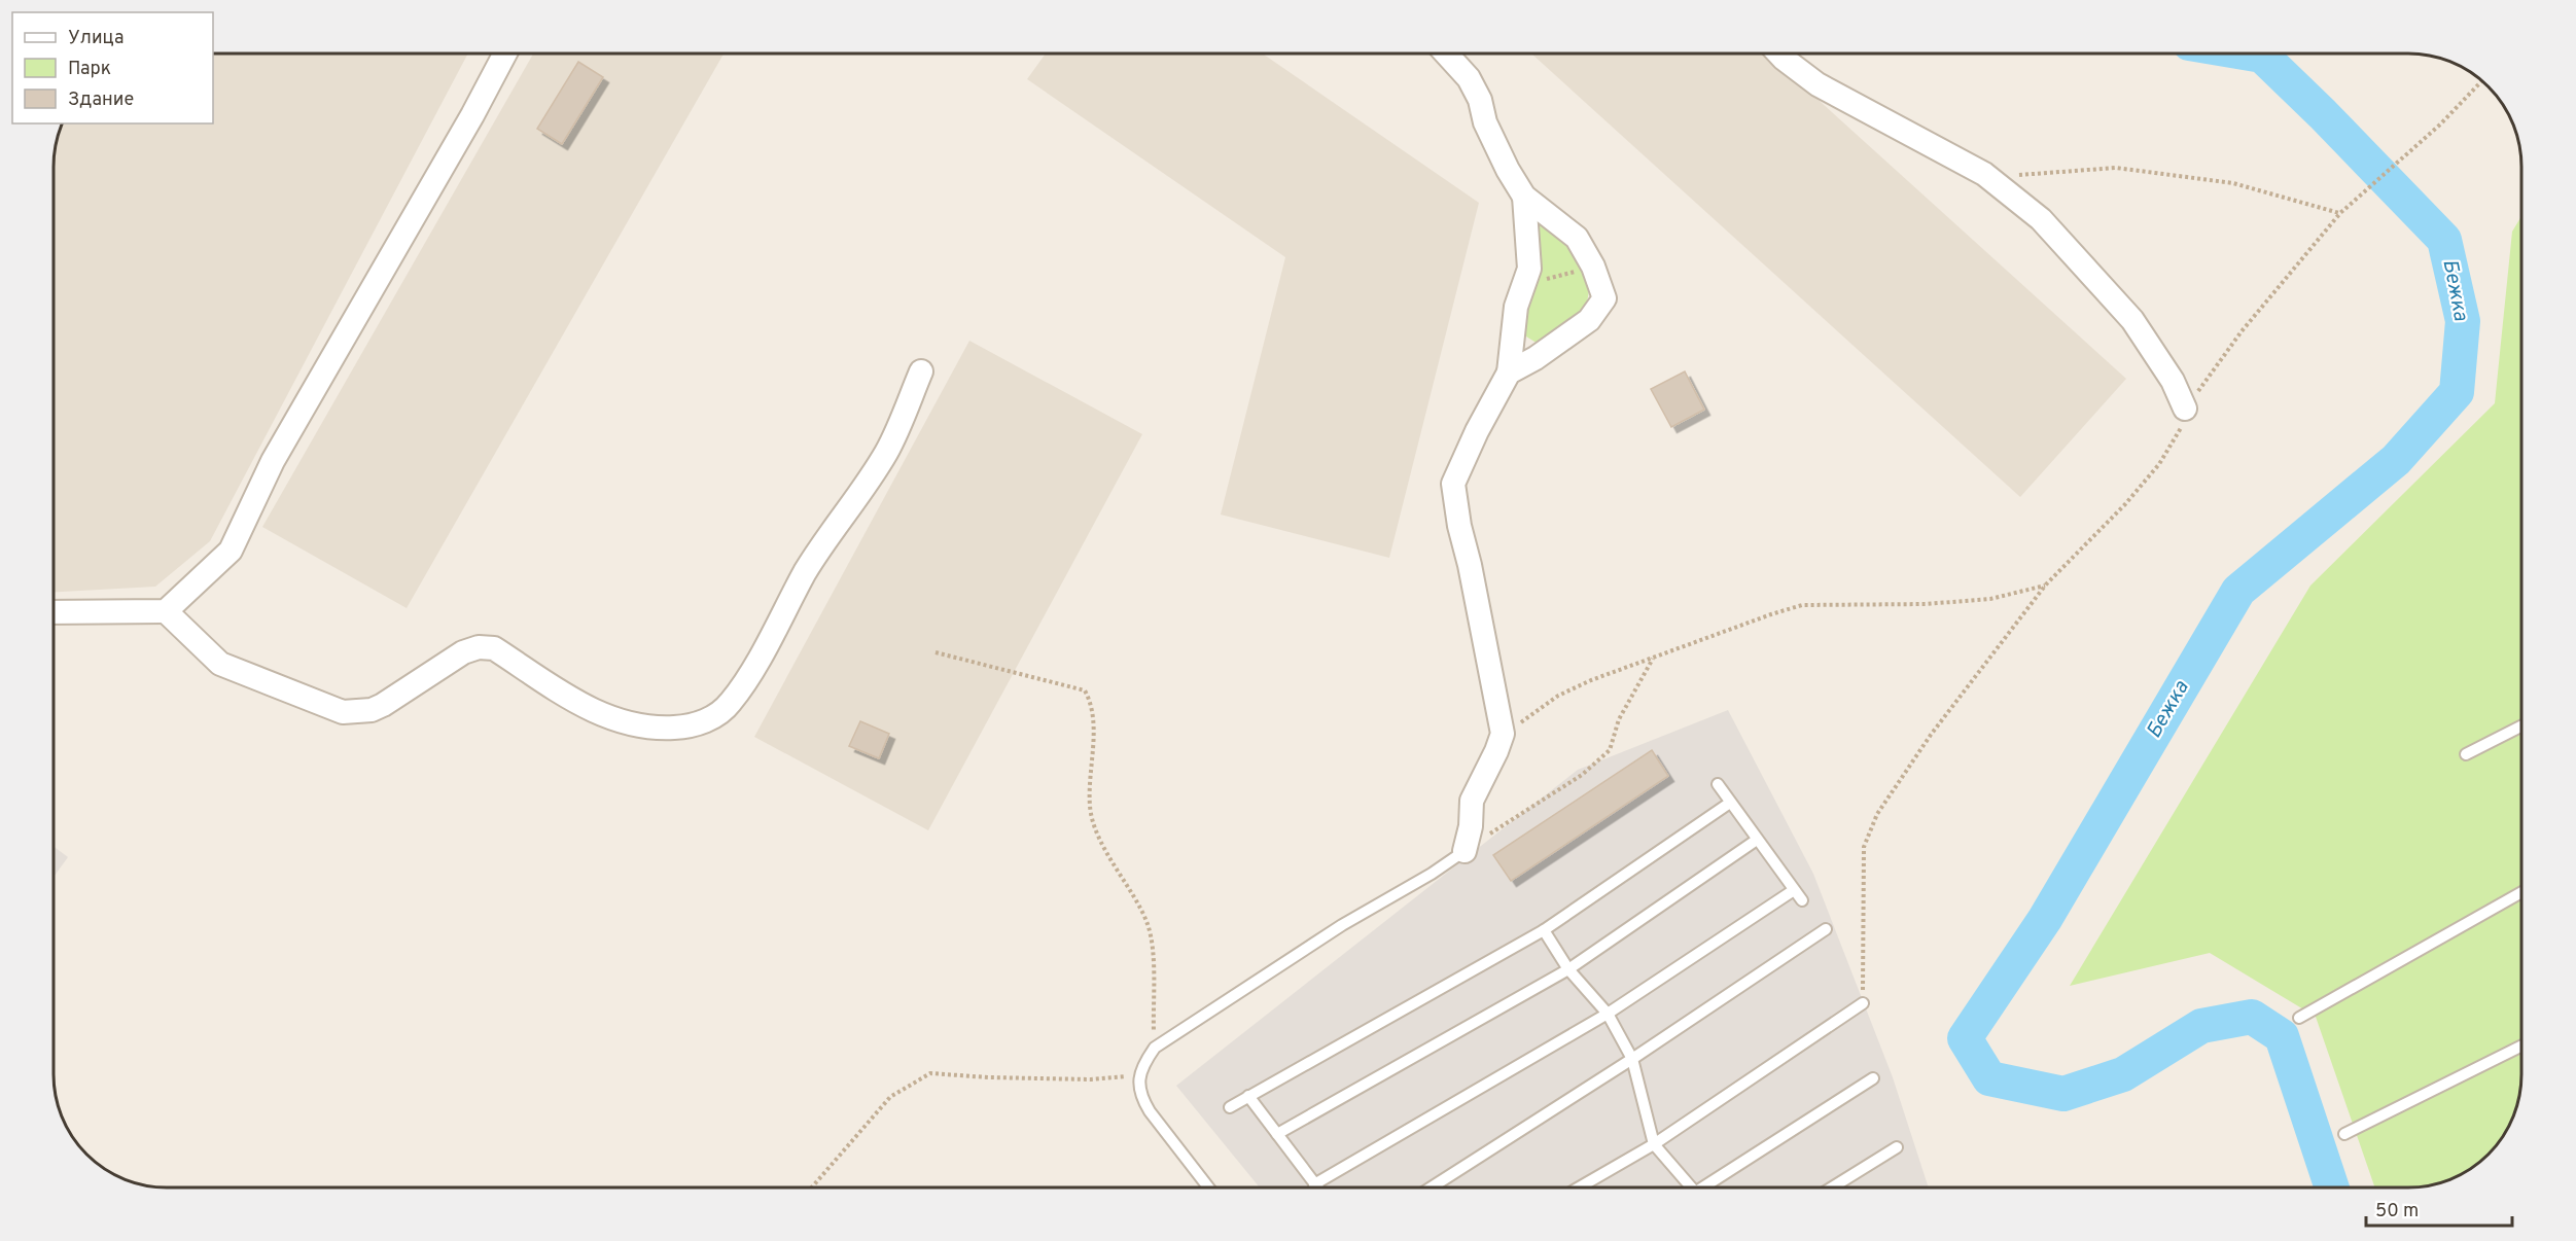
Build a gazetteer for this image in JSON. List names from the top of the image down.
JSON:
{
  "water": ["Бежка"],
  "legend": ["Улица", "Парк", "Здание"],
  "scale_bar": "50 m"
}
